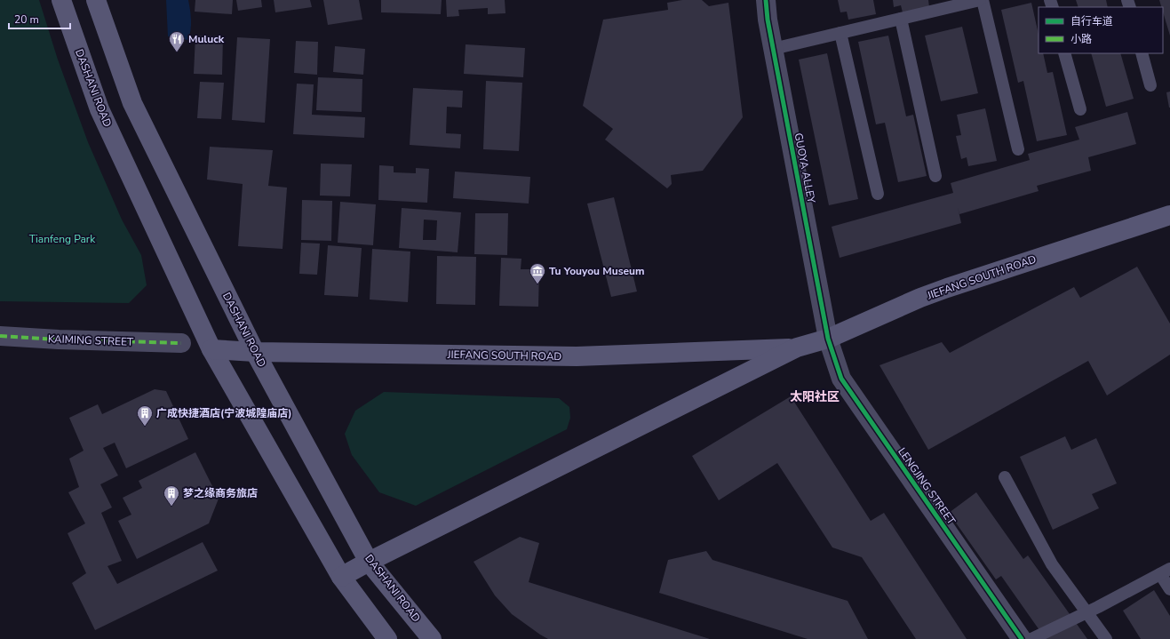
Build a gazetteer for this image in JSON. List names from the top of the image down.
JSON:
{
  "streets": {
    "main road": ["DASHANI ROAD", "JIEFANG SOUTH ROAD"],
    "street": ["GUOYA ALLEY", "KAIMING STREET", "LENGJING STREET"]
  },
  "crossings": [
    ["DASHANI ROAD", "JIEFANG SOUTH ROAD"],
    ["GUOYA ALLEY", "JIEFANG SOUTH ROAD"],
    ["GUOYA ALLEY", "LENGJING STREET"],
    ["JIEFANG SOUTH ROAD", "LENGJING STREET"]
  ],
  "districts": ["太阳社区"],
  "parks": ["Tianfeng Park"],
  "places": {
    "restaurant": ["Muluck"],
    "museum": ["Tu Youyou Museum"],
    "building": ["广成快捷酒店(宁波城隍庙店)", "梦之缘商务旅店"]
  },
  "legend": ["自行车道", "小路"],
  "scale_bar": "20 m"
}
